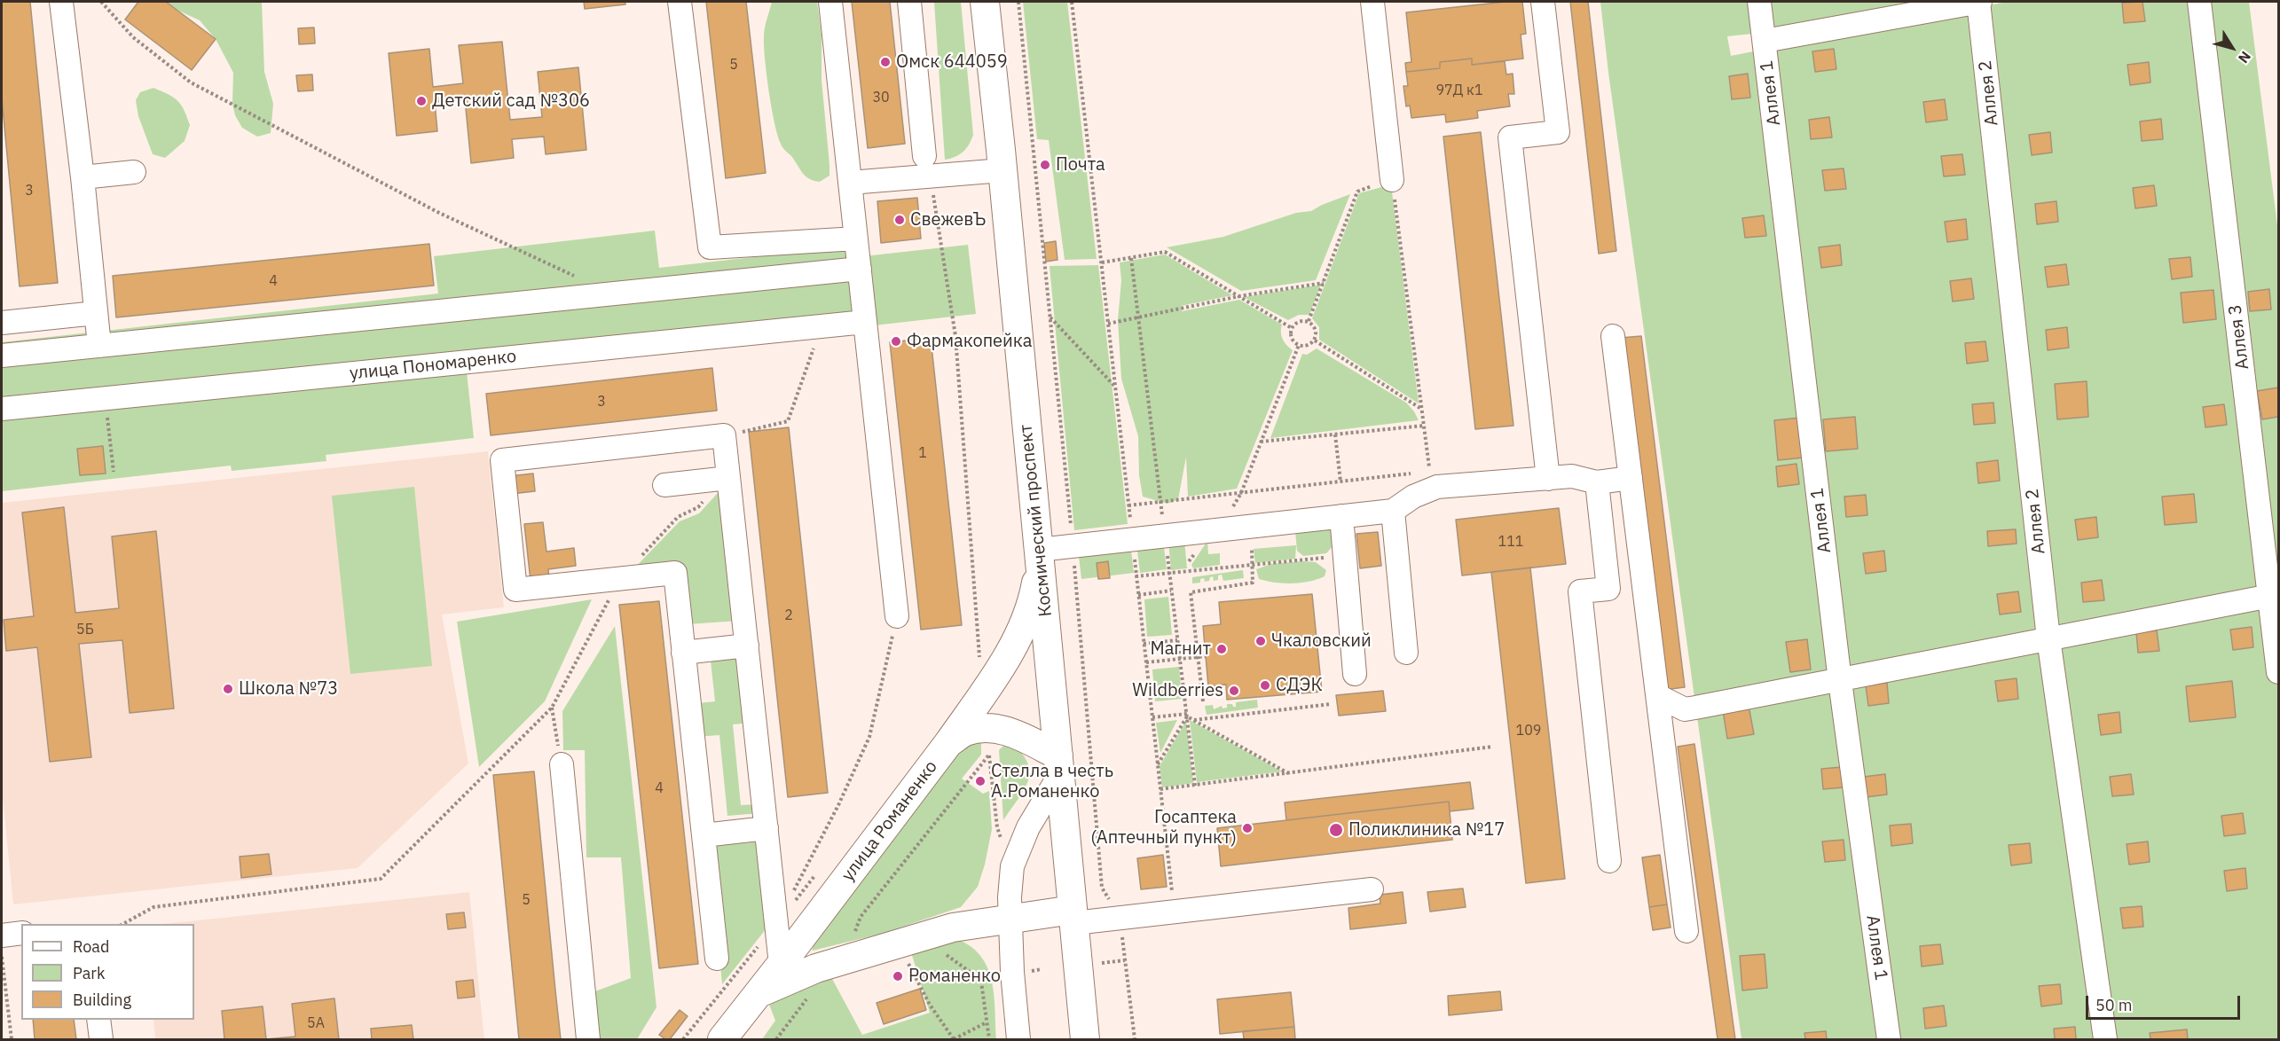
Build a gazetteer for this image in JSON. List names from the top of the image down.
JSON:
{
  "streets": {
    "main road": ["Космический проспект", "улица Романенко"],
    "street": [
      "Аллея 1",
      "Аллея 2",
      "Аллея 3",
      "улица Пономаренко"
    ]
  },
  "crossings": [
    ["Космический проспект", "улица Романенко"]
  ],
  "places": [
    "Омск 644059",
    "Детский сад №306",
    "Почта",
    "СвежевЪ",
    "Фармакопейка",
    "Чкаловский",
    "Магнит",
    "СДЭК",
    "Школа №73",
    "Wildberries",
    "Стелла в честь А.Романенко",
    "Госаптека (Аптечный пункт)",
    "Поликлиника №17",
    "Романенко"
  ],
  "house_numbers": [
    "5",
    "97Д к1",
    "30",
    "3",
    "4",
    "3",
    "1",
    "111",
    "2",
    "5Б",
    "109",
    "4",
    "5",
    "5А"
  ],
  "legend": ["Road", "Park", "Building"],
  "scale_bar": "50 m",
  "north": "bottom right"
}
